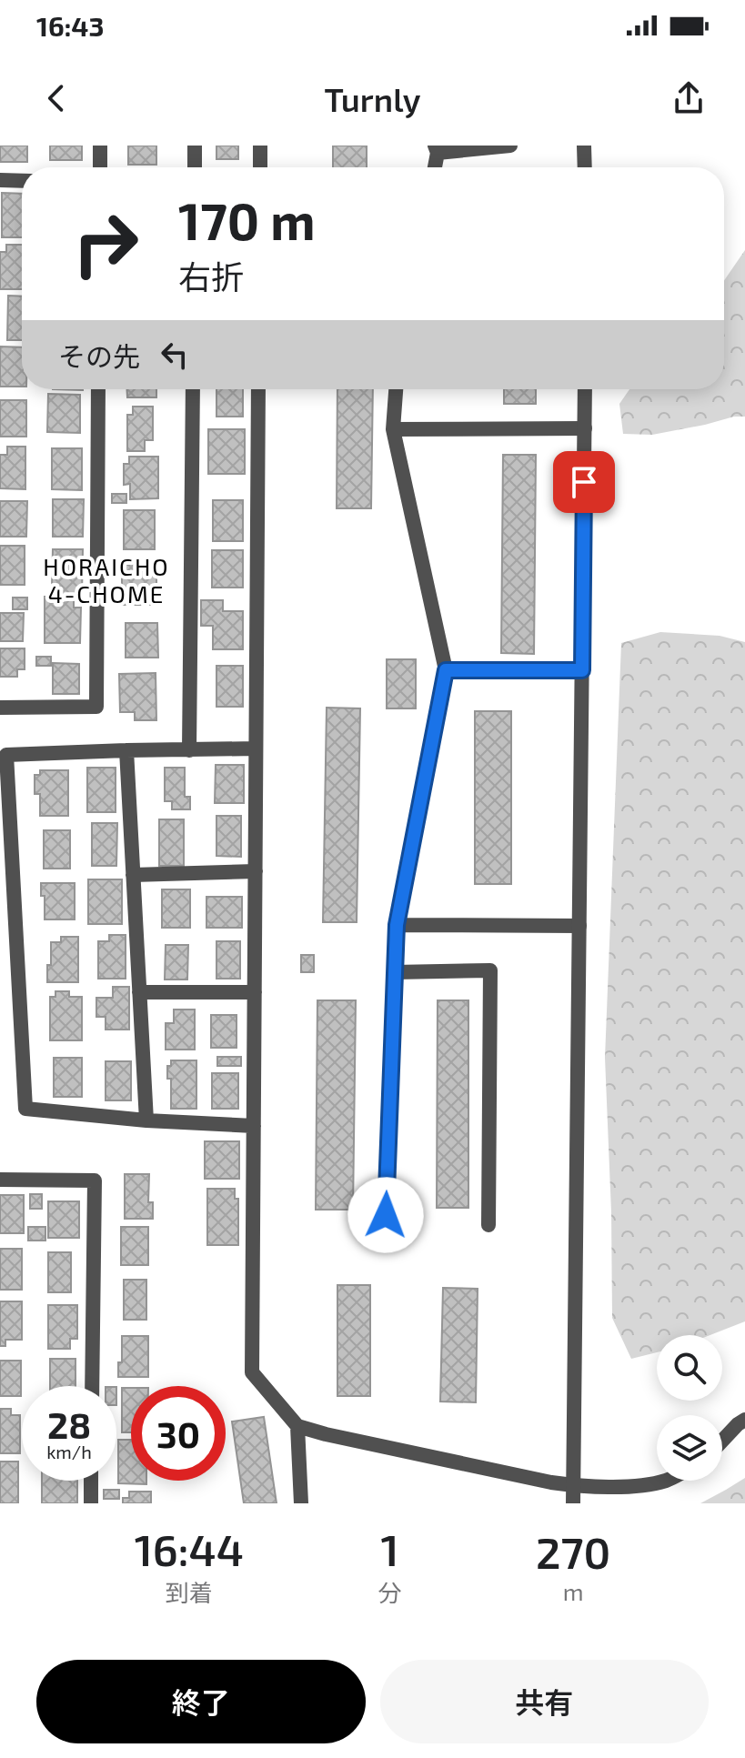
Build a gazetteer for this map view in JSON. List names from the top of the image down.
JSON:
{
  "districts": ["HORAICHO 4-CHOME"],
  "page": {
    "status": "16:43",
    "header": "Turnly",
    "turn": ["170 m", "右折"],
    "then": "その先",
    "speed": "28 km/h",
    "limit": "30",
    "eta": [
      "16:44",
      "到着",
      "1",
      "分",
      "270",
      "m"
    ],
    "buttons": ["終了", "共有"]
  }
}
